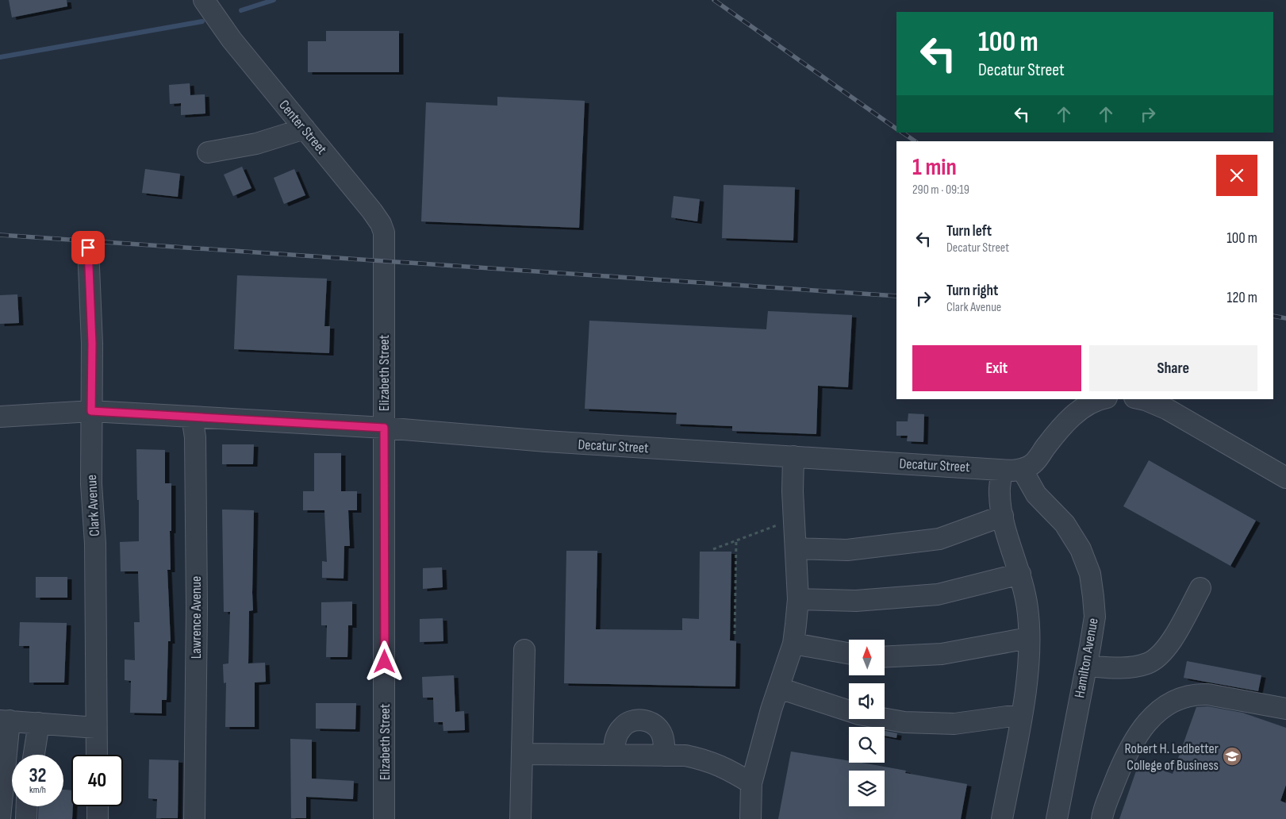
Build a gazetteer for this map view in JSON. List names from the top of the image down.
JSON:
{
  "streets": {
    "street": [
      "Center Street",
      "Elizabeth Street",
      "Decatur Street",
      "Clark Avenue",
      "Lawrence Avenue",
      "Hamilton Avenue"
    ]
  },
  "crossings": [
    ["Center Street", "Elizabeth Street"],
    ["Elizabeth Street", "Decatur Street"],
    ["Decatur Street", "Clark Avenue"],
    ["Decatur Street", "Lawrence Avenue"],
    ["Decatur Street", "Hamilton Avenue"]
  ],
  "places": {
    "school or university": ["Robert H. Ledbetter College of Business"]
  },
  "north": "top",
  "page": {
    "turn": ["100 m", "Decatur Street"],
    "heading": ["1 min", "290 m · 09:19"],
    "list": [
      {
        "name": "Turn left",
        "note": "Decatur Street",
        "value": "100 m"
      },
      {
        "name": "Turn right",
        "note": "Clark Avenue",
        "value": "120 m"
      }
    ],
    "buttons": ["Exit", "Share"],
    "speed": "32 km/h",
    "limit": "40"
  }
}
